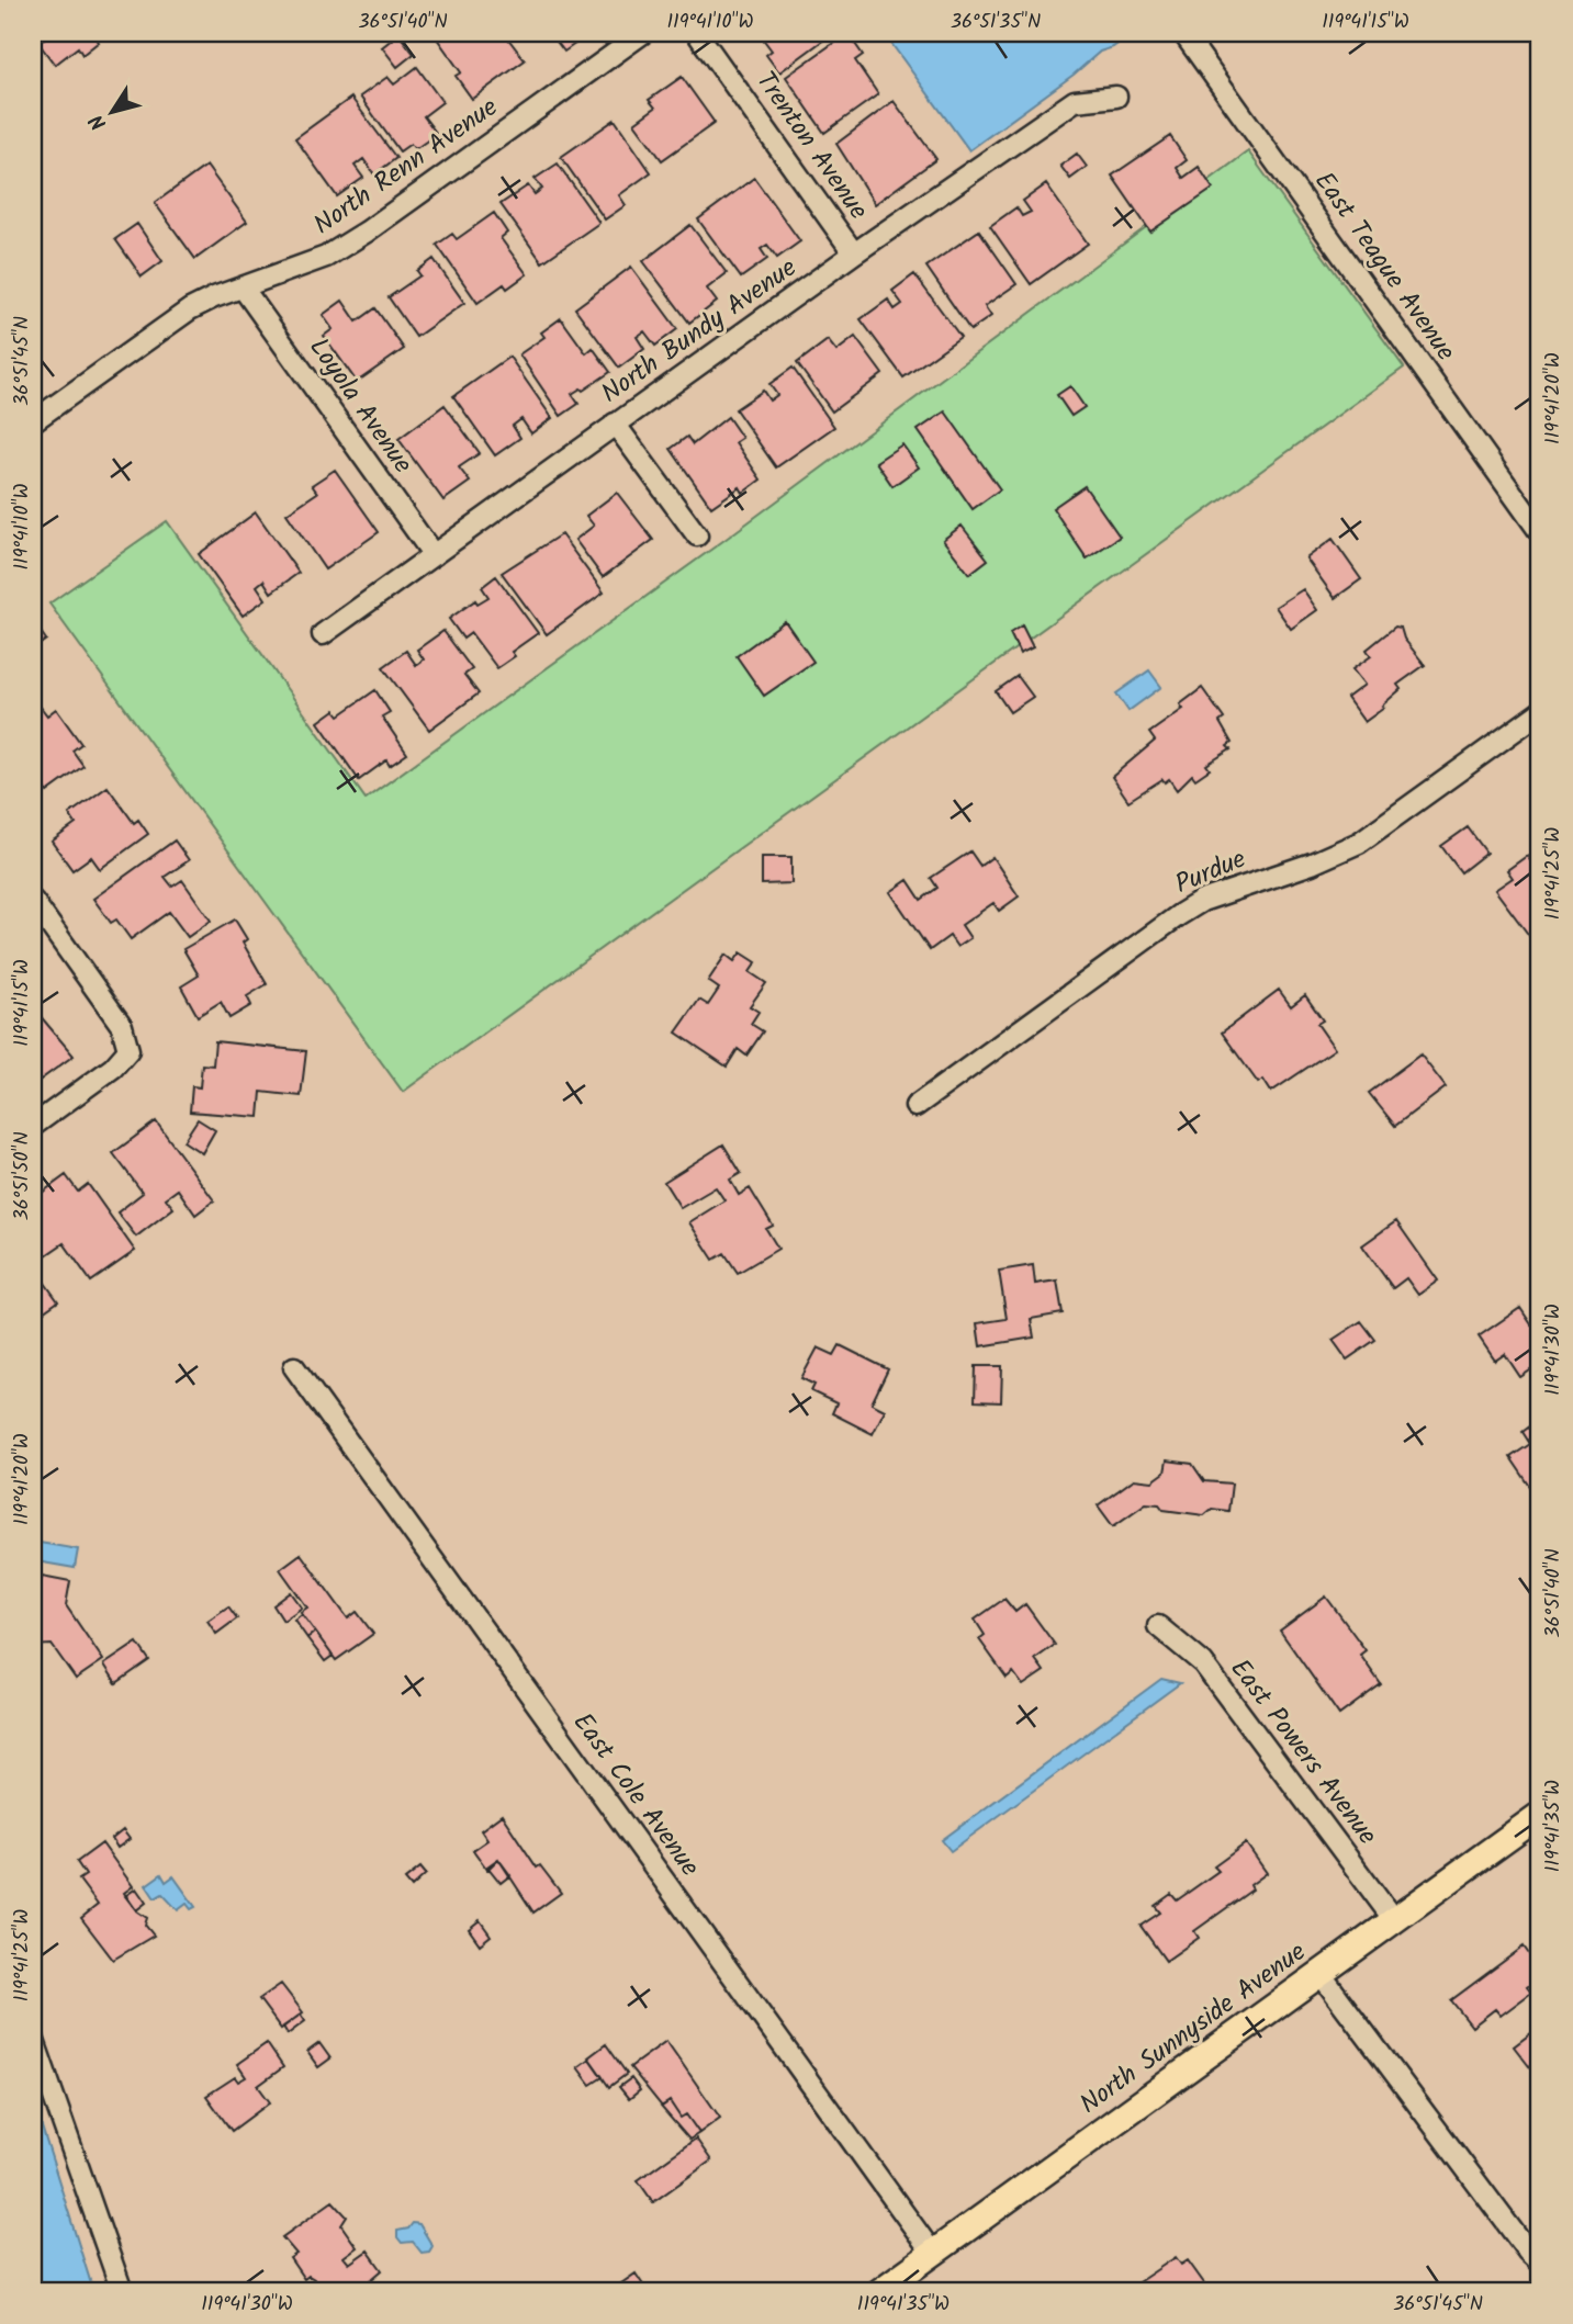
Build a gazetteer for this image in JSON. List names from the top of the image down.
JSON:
{
  "streets": {
    "main road": ["North Sunnyside Avenue"],
    "street": [
      "Trenton Avenue",
      "North Renn Avenue",
      "East Teague Avenue",
      "North Bundy Avenue",
      "Loyola Avenue",
      "Purdue",
      "East Powers Avenue",
      "East Cole Avenue"
    ]
  },
  "crossings": [
    ["Trenton Avenue", "North Bundy Avenue"],
    ["North Renn Avenue", "Loyola Avenue"],
    ["North Bundy Avenue", "Loyola Avenue"],
    ["East Powers Avenue", "North Sunnyside Avenue"],
    ["East Cole Avenue", "North Sunnyside Avenue"]
  ],
  "north": "bottom left",
  "coordinates": [
    "36°51'40\"N",
    "119°41'10\"W",
    "36°51'35\"N",
    "119°41'15\"W",
    "36°51'45\"N",
    "119°41'20\"W",
    "119°41'25\"W",
    "36°51'50\"N",
    "119°41'30\"W",
    "119°41'35\"W"
  ]
}
